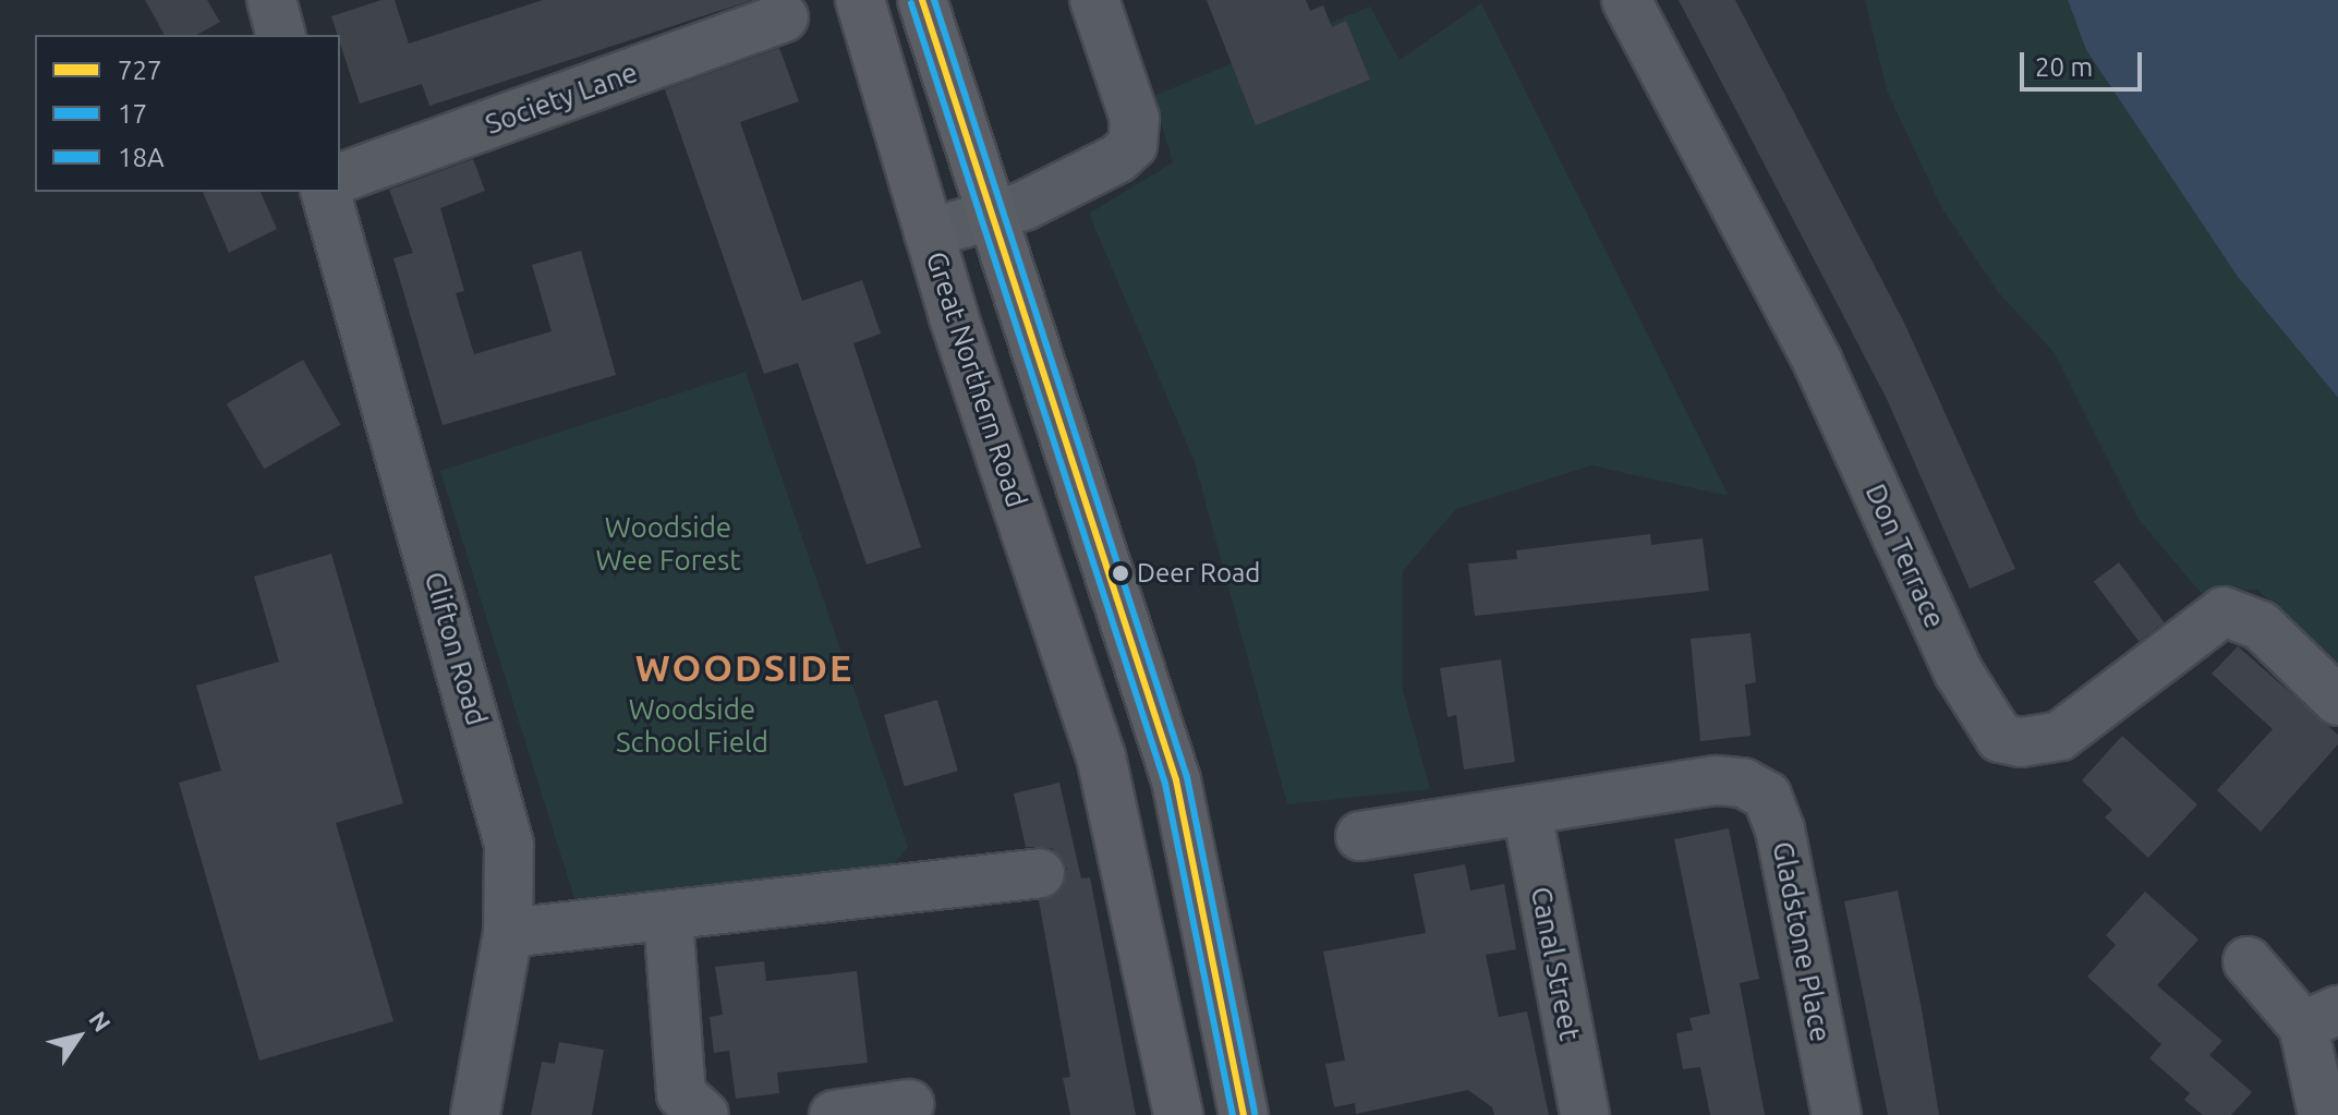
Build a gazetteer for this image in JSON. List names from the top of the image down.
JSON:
{
  "streets": {
    "main road": ["Great Northern Road"],
    "street": [
      "Society Lane",
      "Don Terrace",
      "Clifton Road",
      "Gladstone Place",
      "Canal Street"
    ]
  },
  "crossings": [
    ["Gladstone Place", "Canal Street"]
  ],
  "districts": ["WOODSIDE"],
  "parks": ["Woodside Wee Forest", "Woodside School Field"],
  "places": ["Deer Road"],
  "lines": ["transit line 727", "transit line 18A", "transit line 17"],
  "legend": ["727", "17", "18A"],
  "scale_bar": "20 m",
  "north": "top right"
}
